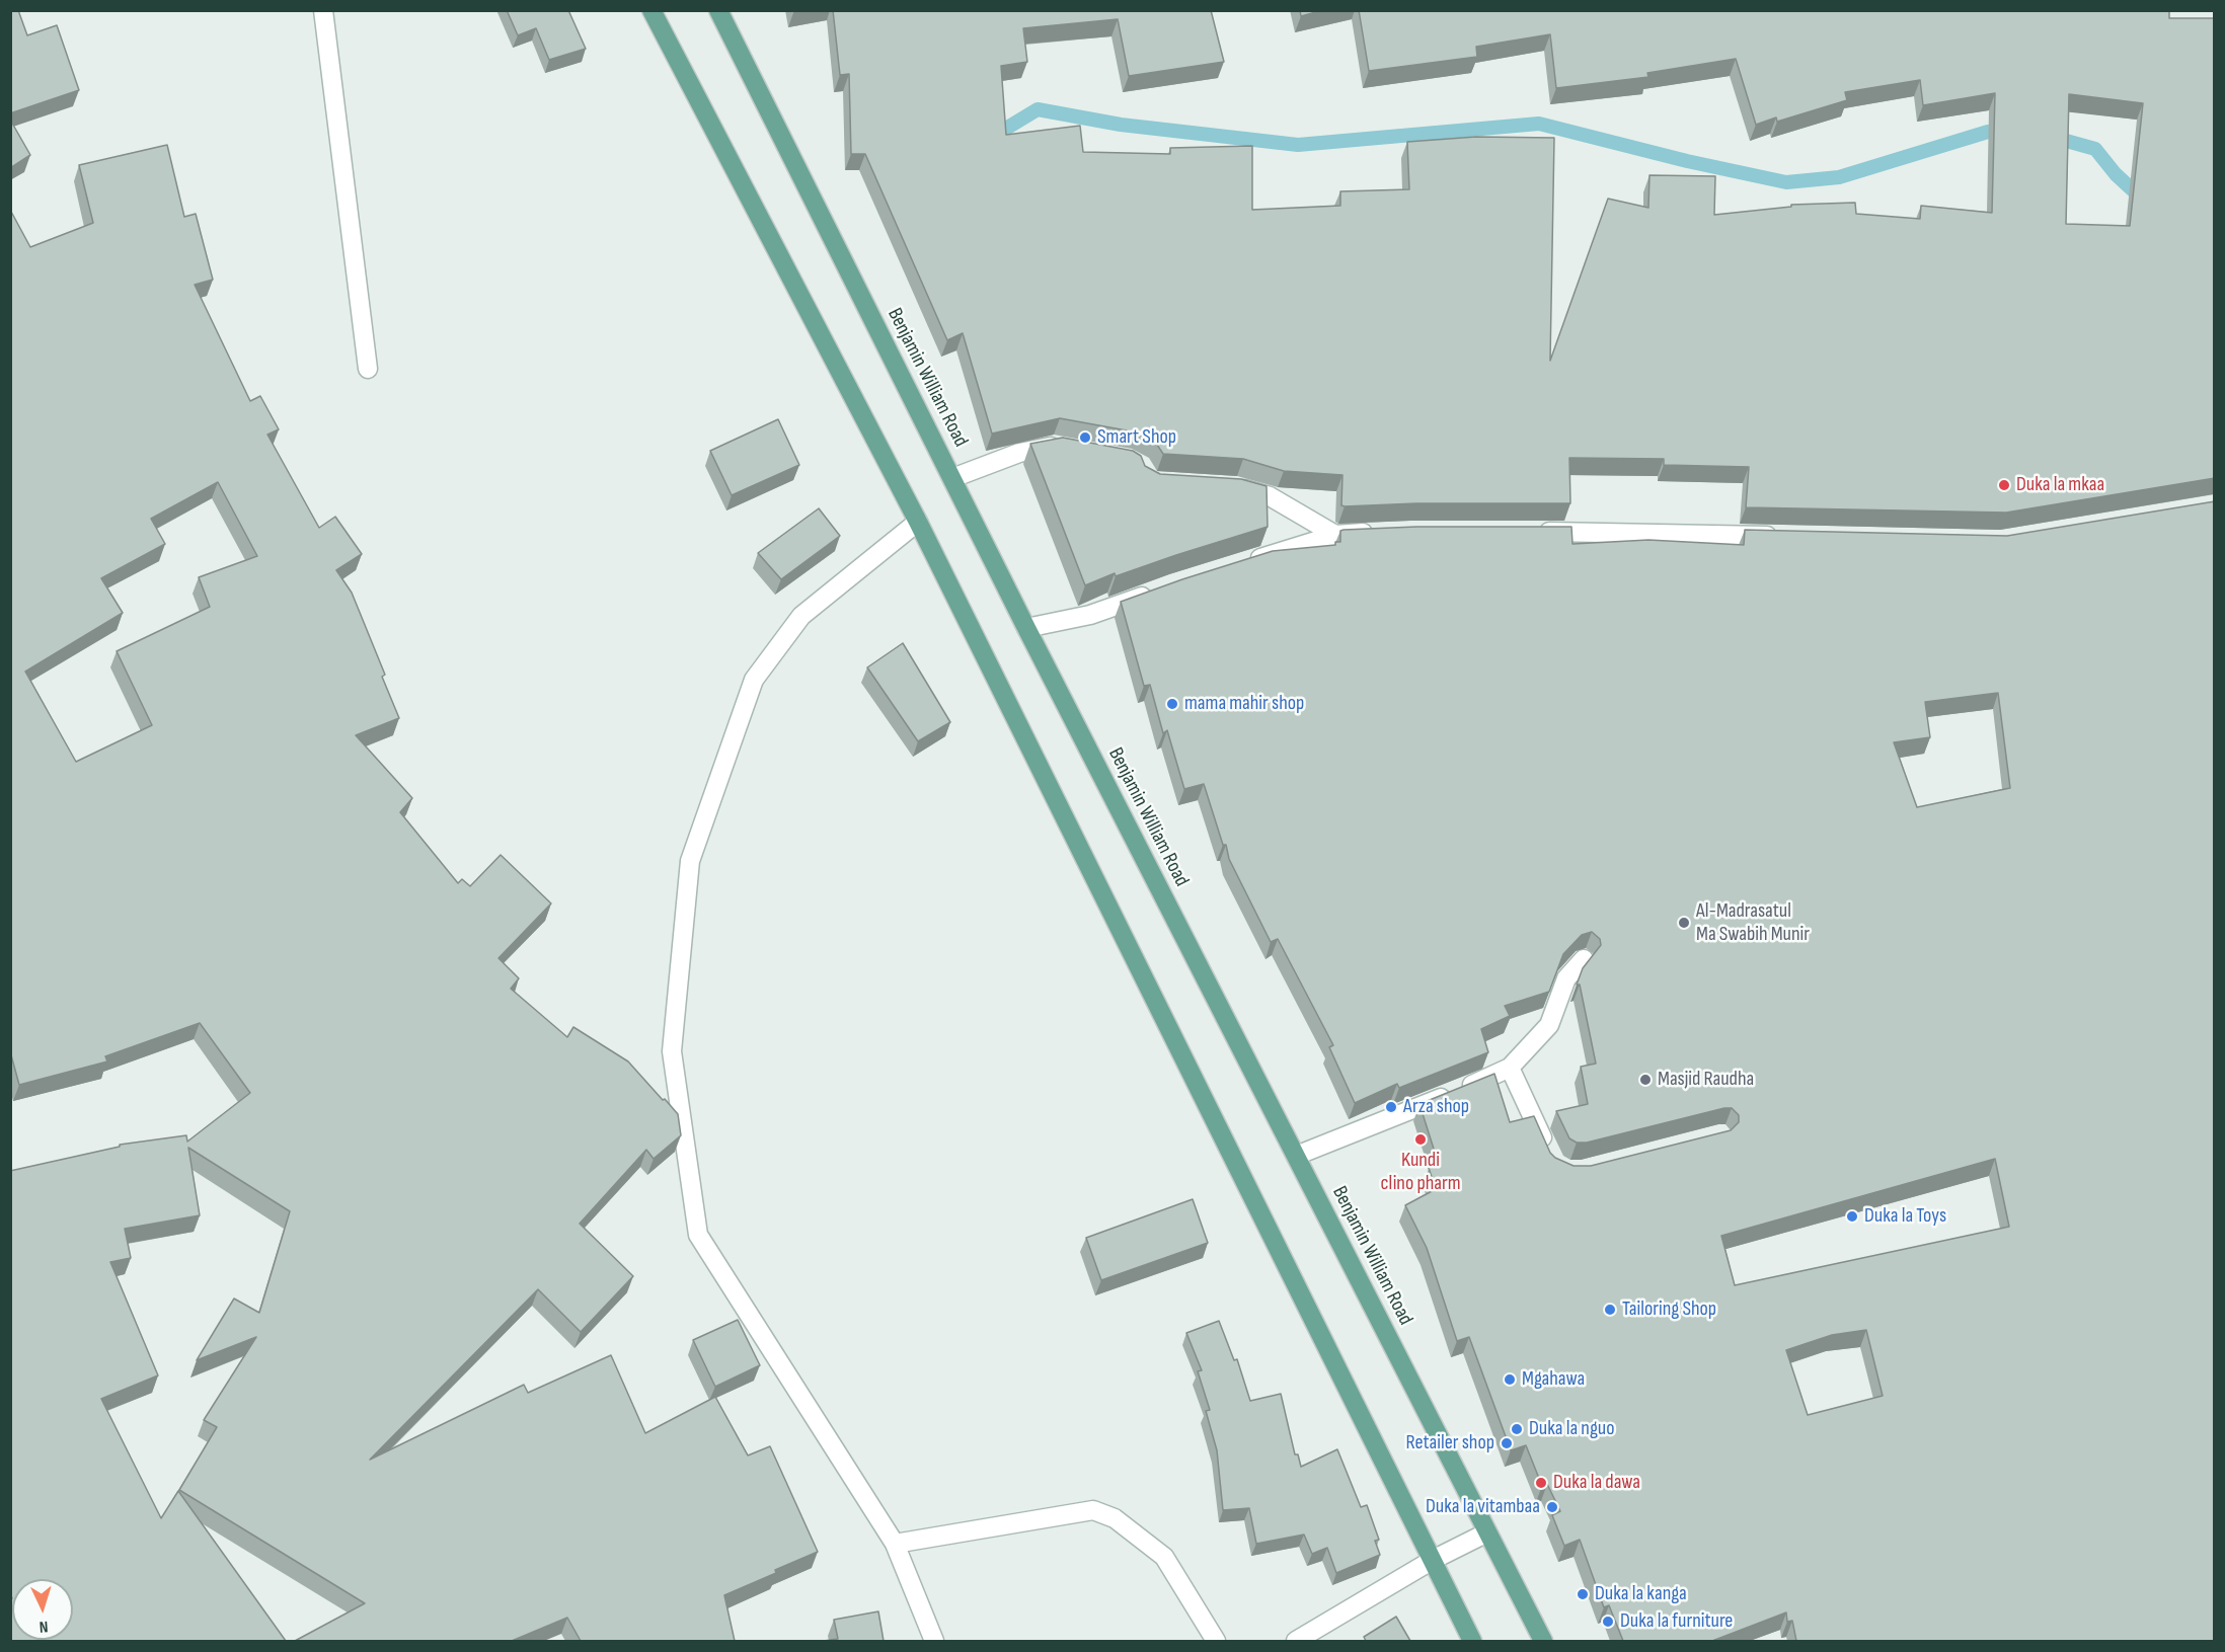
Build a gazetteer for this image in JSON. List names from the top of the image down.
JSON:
{
  "streets": {
    "main road": ["Benjamin William Road"]
  },
  "places": [
    "Smart Shop",
    "Duka la mkaa",
    "mama mahir shop",
    "Al-Madrasatul Ma Swabih Munir",
    "Masjid Raudha",
    "Arza shop",
    "Kundi clino pharm",
    "Duka la Toys",
    "Tailoring Shop",
    "Mgahawa",
    "Duka la nguo",
    "Retailer shop",
    "Duka la dawa",
    "Duka la vitambaa",
    "Duka la kanga",
    "Duka la furniture"
  ],
  "north": "bottom"
}
